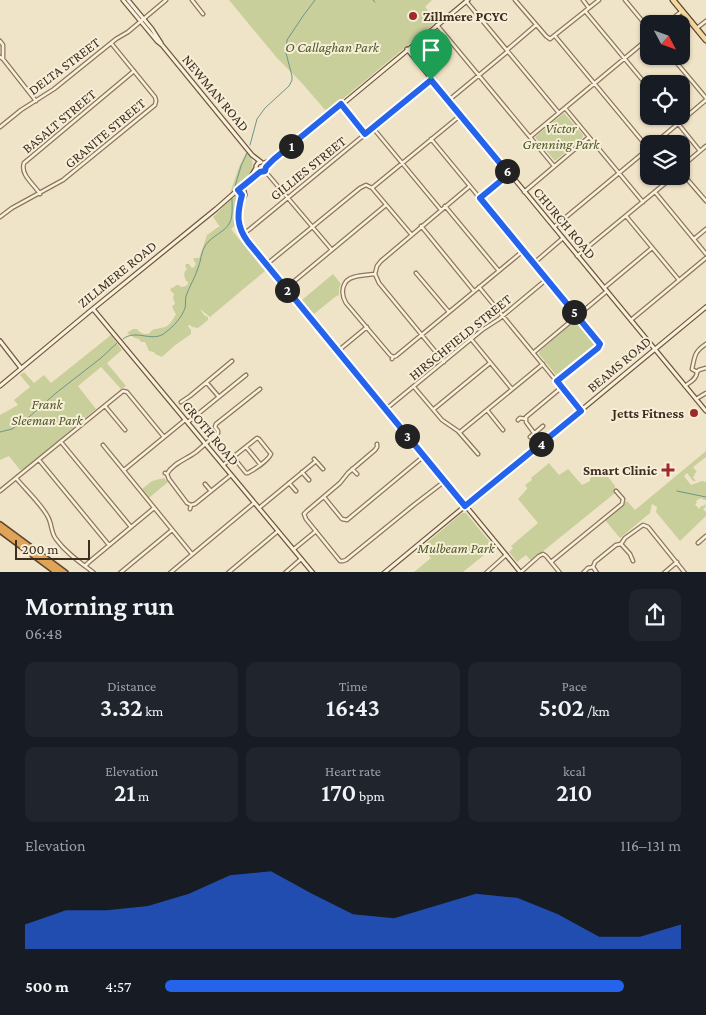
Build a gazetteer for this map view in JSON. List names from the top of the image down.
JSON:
{
  "streets": {
    "street": [
      "DELTA STREET",
      "NEWMAN ROAD",
      "BASALT STREET",
      "GRANITE STREET",
      "GILLIES STREET",
      "CHURCH ROAD",
      "ZILLMERE ROAD",
      "HIRSCHFIELD STREET",
      "BEAMS ROAD",
      "GROTH ROAD"
    ]
  },
  "crossings": [
    ["DELTA STREET", "NEWMAN ROAD"],
    ["DELTA STREET", "GRANITE STREET"],
    ["NEWMAN ROAD", "ZILLMERE ROAD"],
    ["BASALT STREET", "GRANITE STREET"],
    ["GILLIES STREET", "CHURCH ROAD"],
    ["CHURCH ROAD", "BEAMS ROAD"],
    ["ZILLMERE ROAD", "GROTH ROAD"]
  ],
  "parks": [
    "O Callaghan Park",
    "Victor Grenning Park",
    "Frank Sleeman Park",
    "Mulbeam Park"
  ],
  "places": {
    "other": ["Zillmere PCYC", "Jetts Fitness"],
    "health": ["Smart Clinic"]
  },
  "scale_bar": "200 m",
  "north": "bottom right",
  "page": {
    "pins": [
      "1",
      "6",
      "2",
      "5",
      "3",
      "4"
    ],
    "scale": "200 m",
    "heading": ["Morning run", "06:48"],
    "stats": [
      ["Distance", "3.32 km"],
      ["Time", "16:43"],
      ["Pace", "5:02 /km"],
      ["Elevation", "21 m"],
      ["Heart rate", "170 bpm"],
      ["kcal", "210"]
    ],
    "chart": ["Elevation", "116–131 m"],
    "list": [
      {
        "name": "500 m",
        "note": "4:57"
      }
    ]
  }
}
